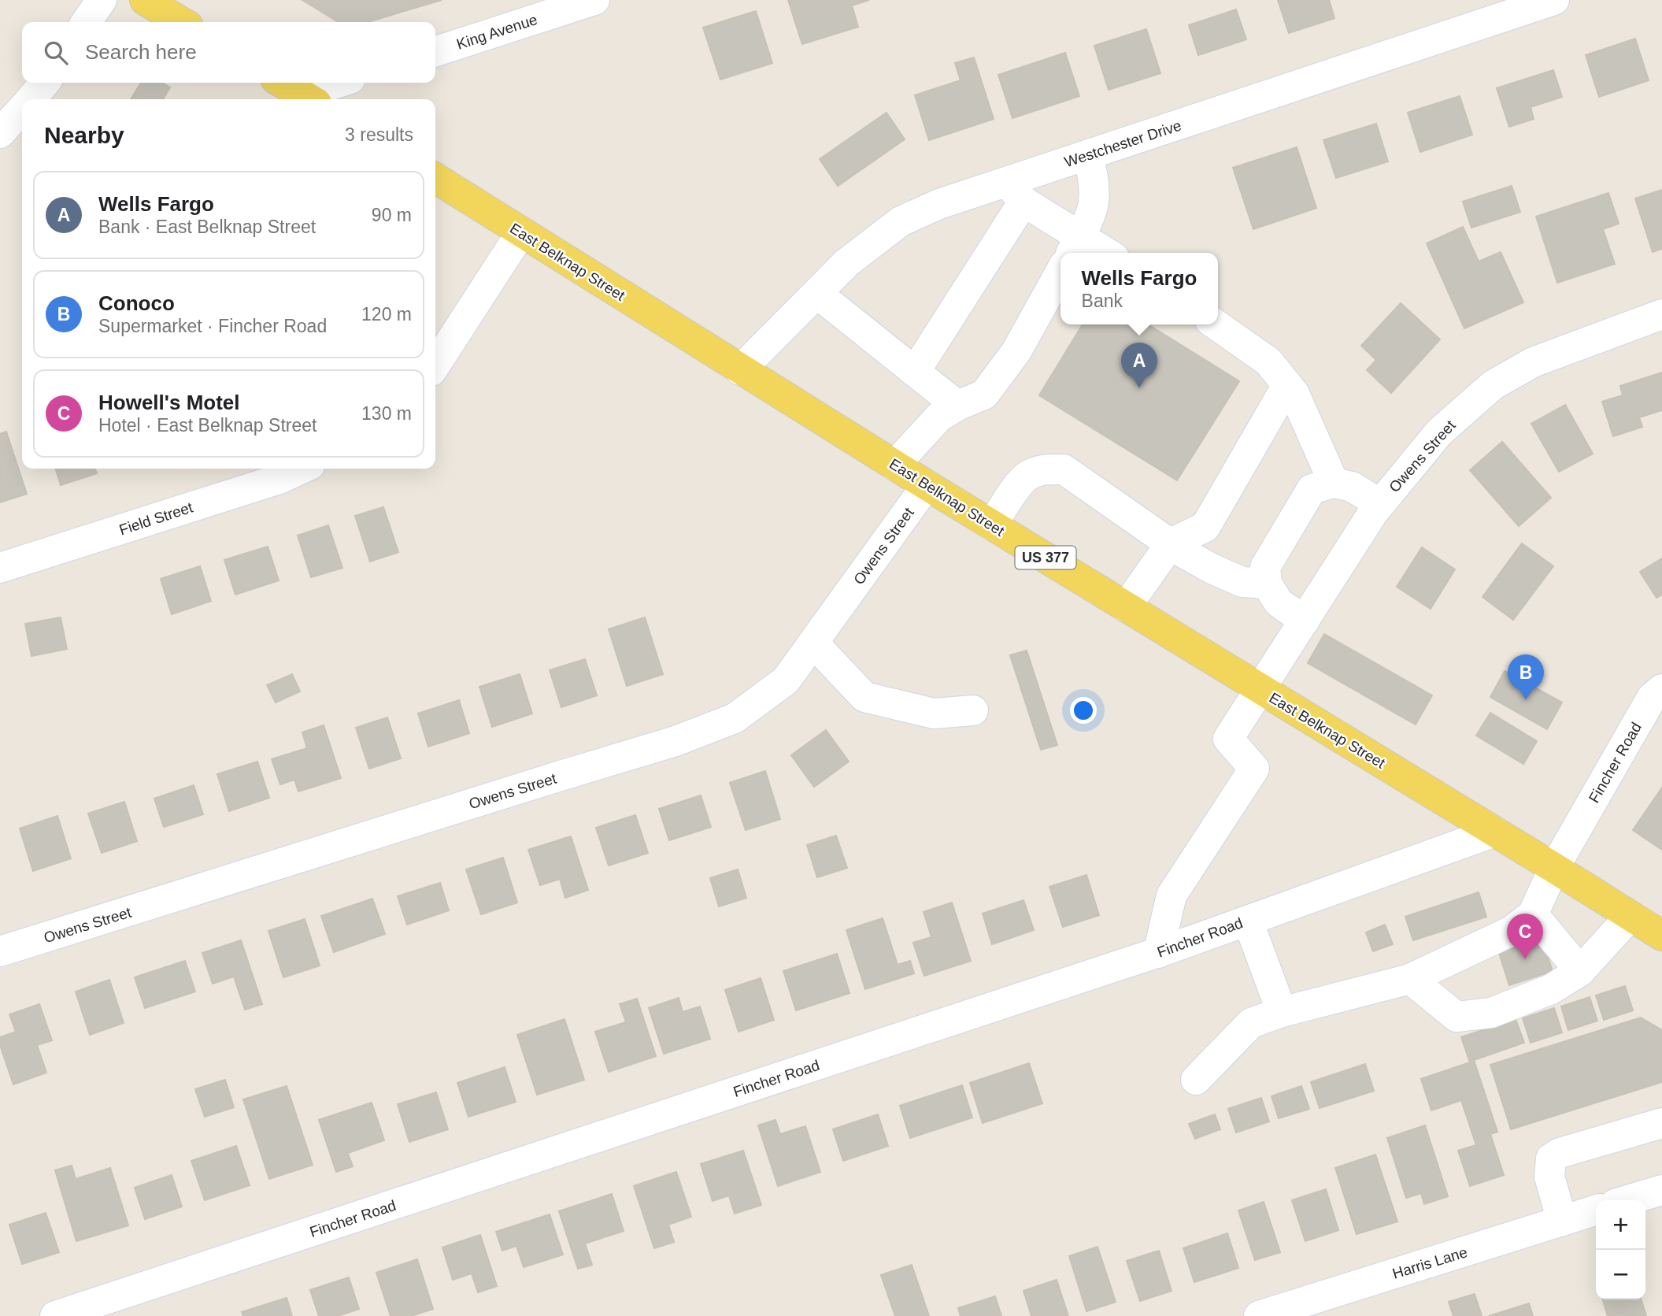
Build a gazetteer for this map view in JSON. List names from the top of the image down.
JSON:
{
  "streets": {
    "main road": ["East Belknap Street", "US 377"],
    "street": [
      "King Avenue",
      "Westchester Drive",
      "Owens Street",
      "Field Street",
      "Fincher Road",
      "Harris Lane"
    ]
  },
  "crossings": [
    ["Westchester Drive", "East Belknap Street"],
    ["East Belknap Street", "Owens Street"],
    ["East Belknap Street", "Fincher Road"],
    ["Owens Street", "Fincher Road"]
  ],
  "page": {
    "search": "Search here",
    "heading": ["Nearby", "3 results"],
    "list": [
      {
        "mark": "A",
        "name": "Wells Fargo",
        "note": "Bank · East Belknap Street",
        "value": "90 m"
      },
      {
        "mark": "B",
        "name": "Conoco",
        "note": "Supermarket · Fincher Road",
        "value": "120 m"
      },
      {
        "mark": "C",
        "name": "Howell's Motel",
        "note": "Hotel · East Belknap Street",
        "value": "130 m"
      }
    ],
    "popup": ["Wells Fargo", "Bank"],
    "pins": ["A", "B", "C"],
    "map_buttons": ["+", "−"]
  }
}
